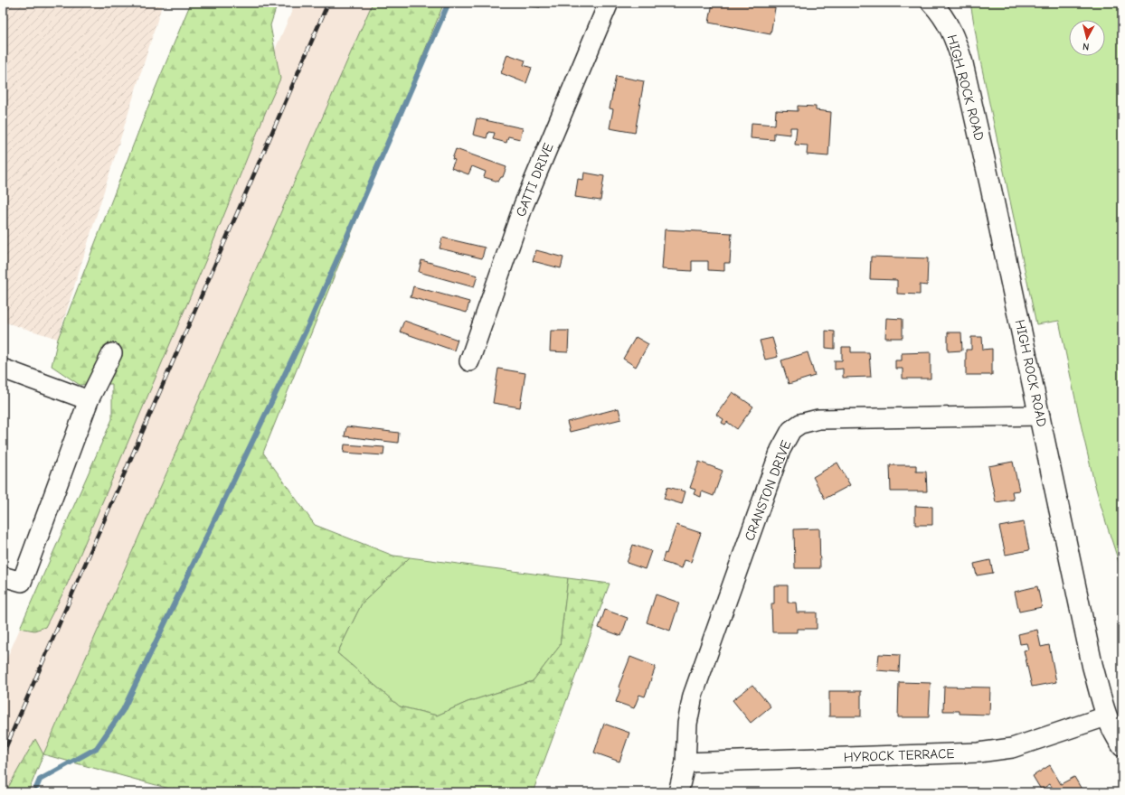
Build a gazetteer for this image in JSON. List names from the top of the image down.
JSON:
{
  "streets": {
    "main road": ["HIGH ROCK ROAD"],
    "street": ["GATTI DRIVE", "CRANSTON DRIVE", "HYROCK TERRACE"]
  },
  "crossings": [
    ["HIGH ROCK ROAD", "CRANSTON DRIVE"],
    ["HIGH ROCK ROAD", "HYROCK TERRACE"],
    ["CRANSTON DRIVE", "HYROCK TERRACE"]
  ],
  "north": "bottom"
}
